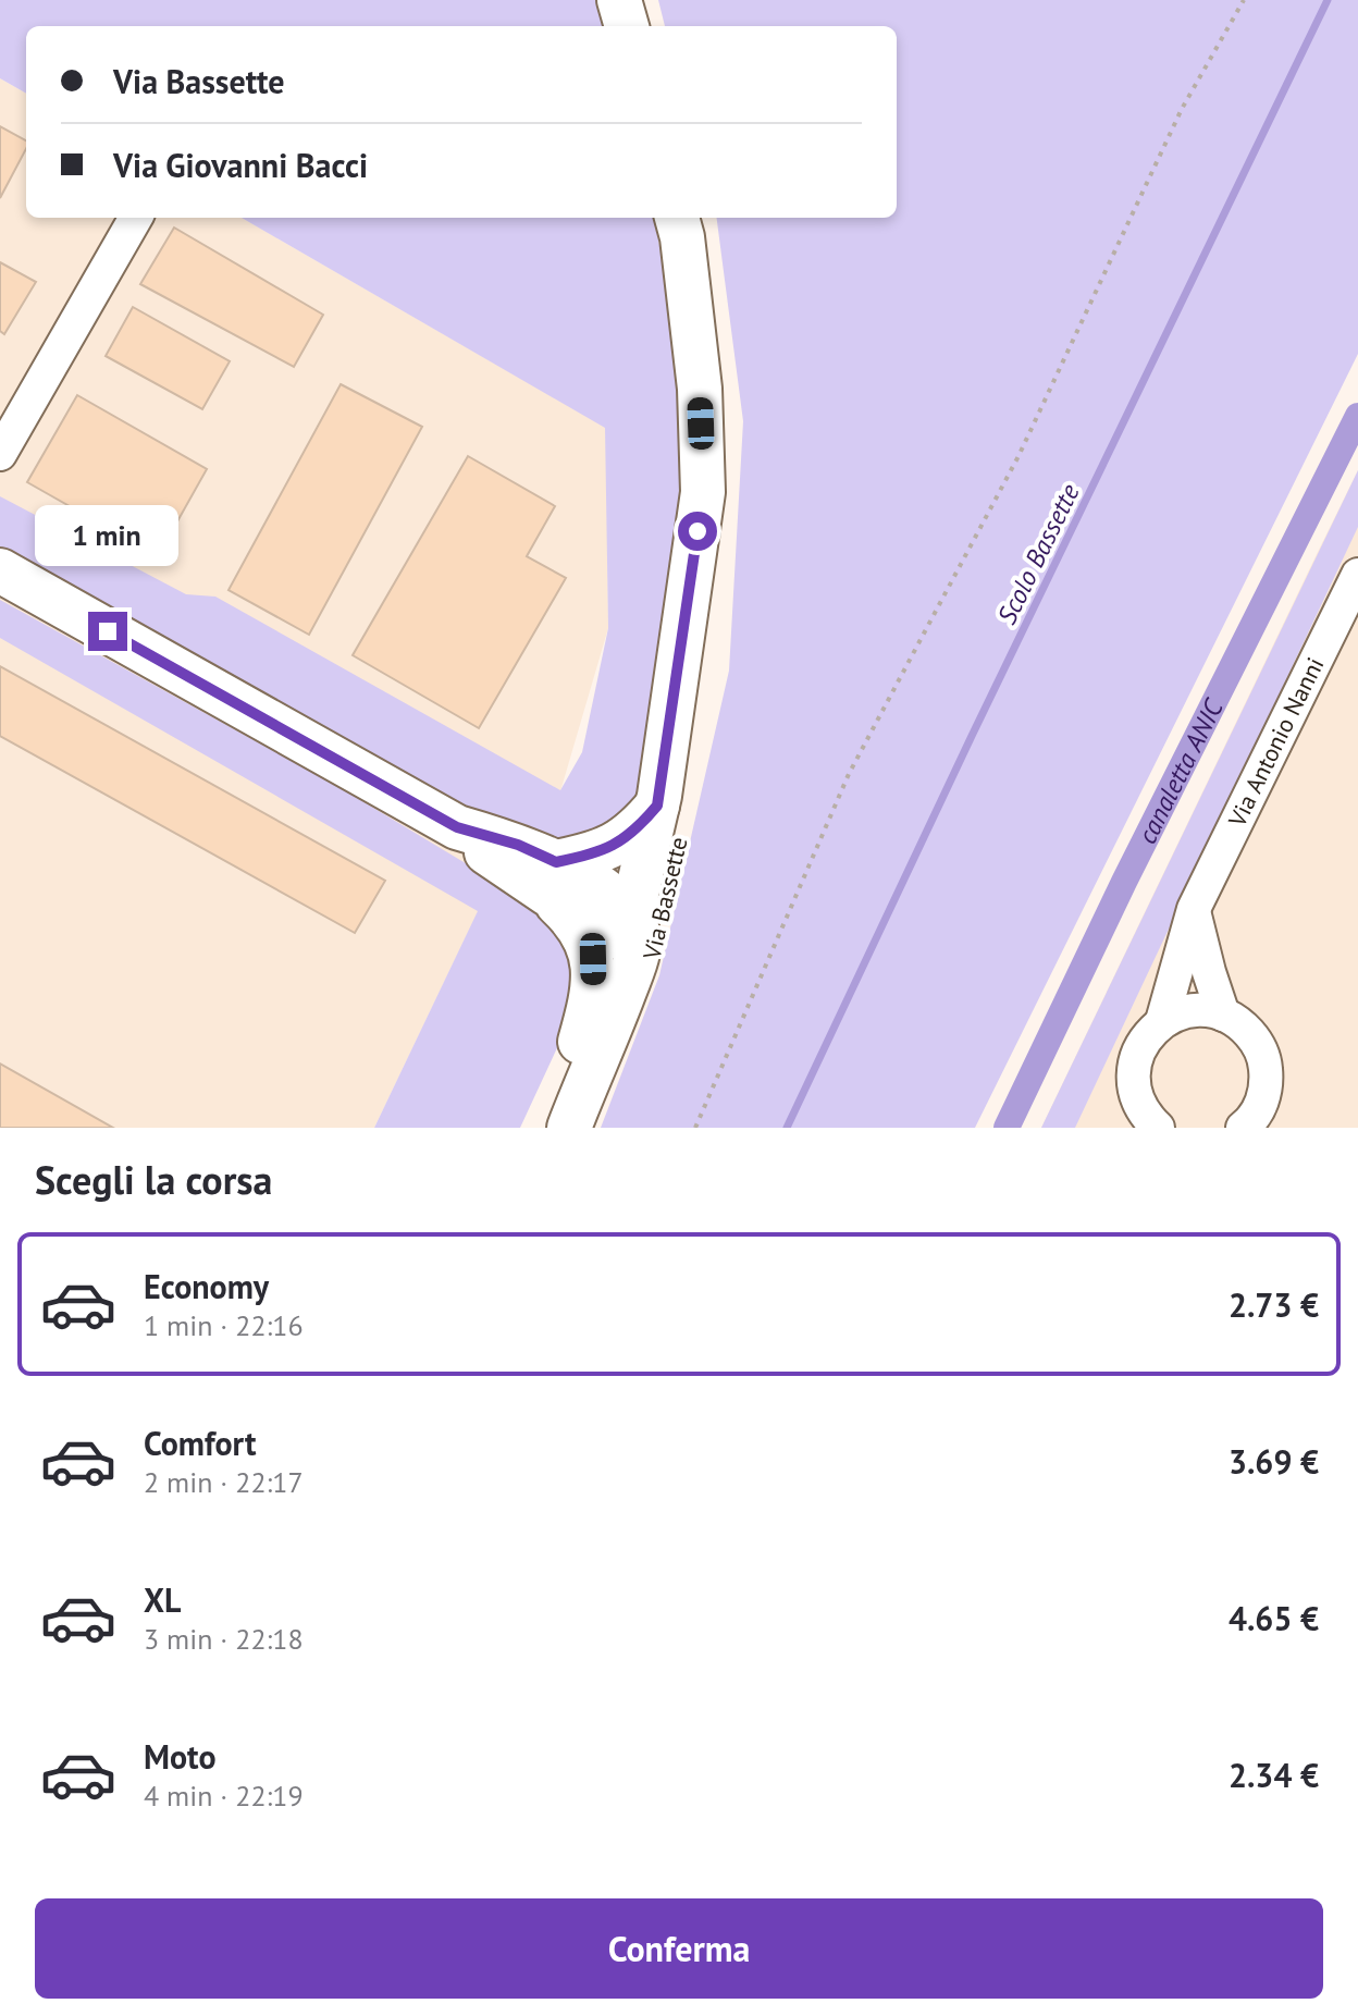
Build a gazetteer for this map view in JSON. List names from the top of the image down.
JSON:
{
  "streets": {
    "main road": ["Via Bassette"],
    "street": ["Via Antonio Nanni"]
  },
  "water": ["Scolo Bassette", "canaletta ANIC"],
  "page": {
    "banner": ["Via Bassette", "Via Giovanni Bacci"],
    "bubble": "1 min",
    "heading": "Scegli la corsa",
    "list": [
      {
        "name": "Economy",
        "note": "1 min · 22:16",
        "value": "2.73 €"
      },
      {
        "name": "Comfort",
        "note": "2 min · 22:17",
        "value": "3.69 €"
      },
      {
        "name": "XL",
        "note": "3 min · 22:18",
        "value": "4.65 €"
      },
      {
        "name": "Moto",
        "note": "4 min · 22:19",
        "value": "2.34 €"
      }
    ],
    "buttons": "Conferma"
  }
}
